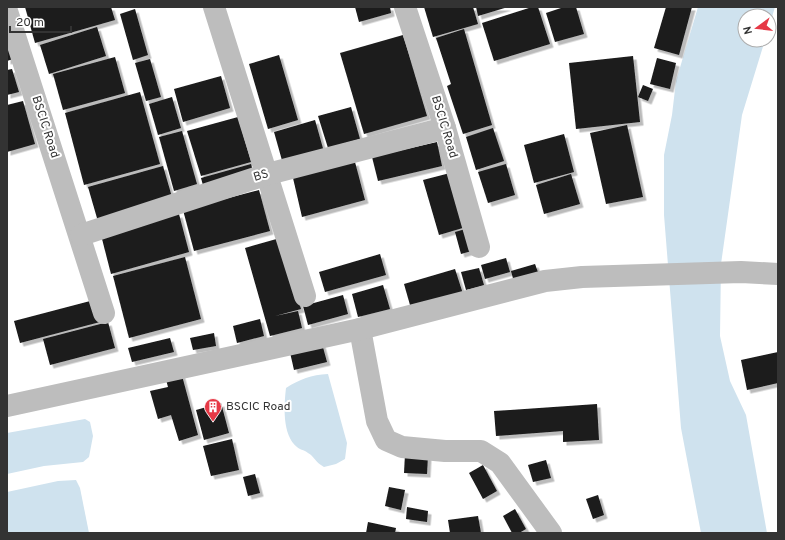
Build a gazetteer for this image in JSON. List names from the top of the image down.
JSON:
{
  "streets": {
    "street": ["BSCIC Road", "BS"]
  },
  "crossings": [
    ["BSCIC Road", "BS"]
  ],
  "places": {
    "building": ["BSCIC Road"]
  },
  "scale_bar": "20 m",
  "north": "left"
}
